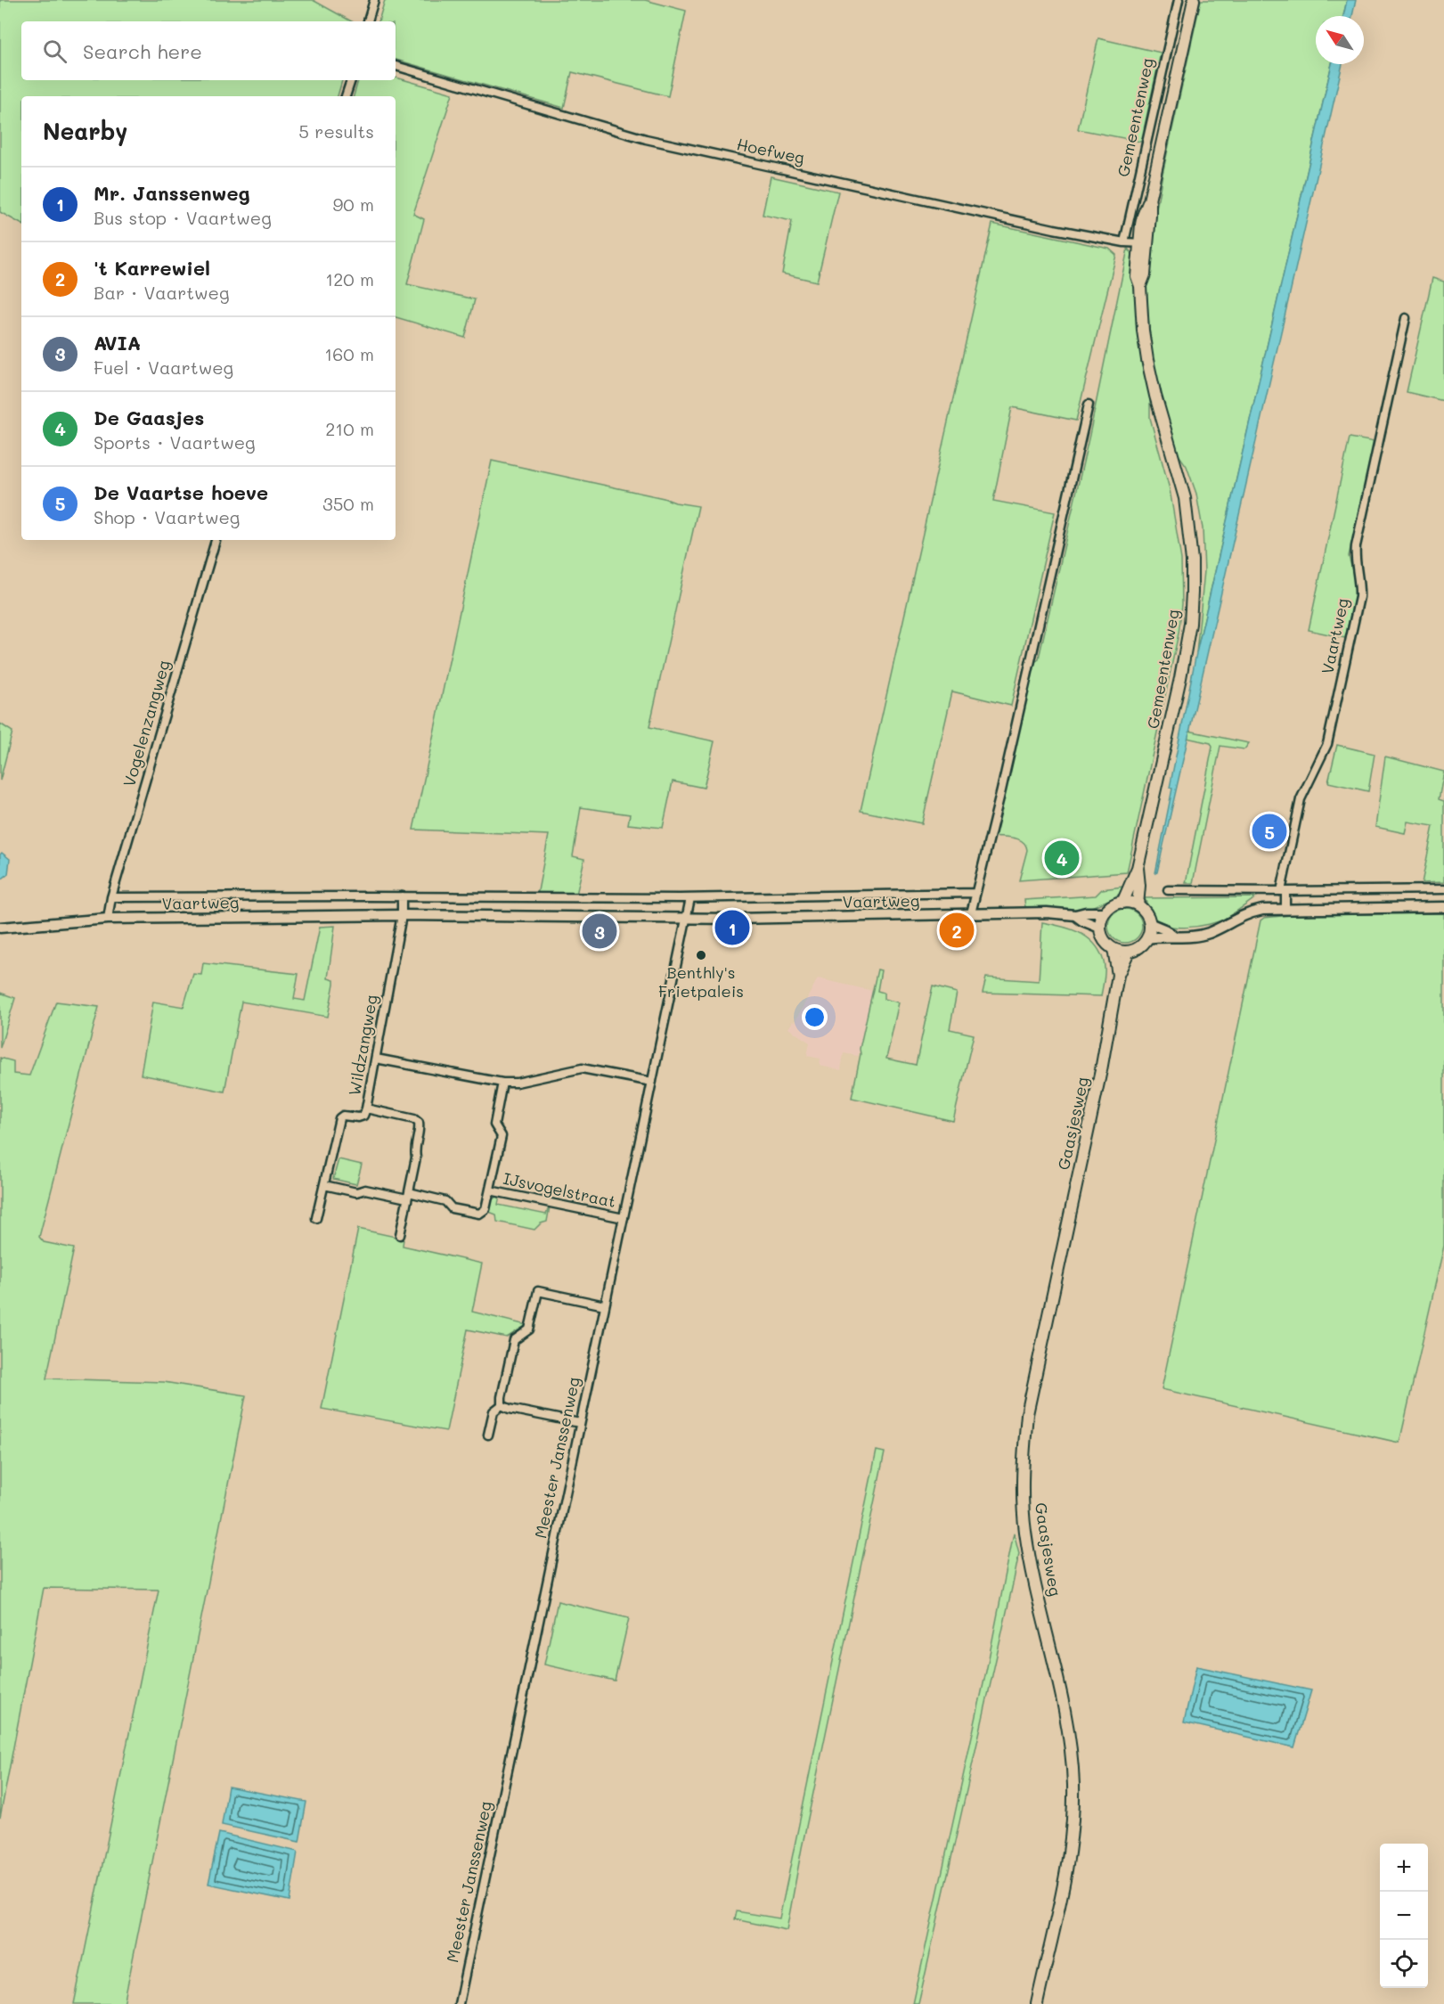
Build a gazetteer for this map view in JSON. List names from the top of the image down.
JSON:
{
  "streets": {
    "main road": ["Gemeentenweg", "Gaasjesweg"],
    "street": [
      "Hoefweg",
      "Vaartweg",
      "Vogelenzangweg",
      "Wildzangweg",
      "IJsvogelstraat",
      "Meester Janssenweg"
    ]
  },
  "crossings": [
    ["Gemeentenweg", "Hoefweg"],
    ["Gemeentenweg", "Vaartweg"],
    ["Gemeentenweg", "Gaasjesweg"],
    ["Vaartweg", "Vogelenzangweg"],
    ["Vaartweg", "Wildzangweg"],
    ["Vaartweg", "Gaasjesweg"],
    ["Vaartweg", "Meester Janssenweg"],
    ["IJsvogelstraat", "Meester Janssenweg"]
  ],
  "places": ["Benthly's Frietpaleis"],
  "north": "top left",
  "page": {
    "search": "Search here",
    "heading": ["Nearby", "5 results"],
    "list": [
      {
        "mark": "1",
        "name": "Mr. Janssenweg",
        "note": "Bus stop · Vaartweg",
        "value": "90 m"
      },
      {
        "mark": "2",
        "name": "'t Karrewiel",
        "note": "Bar · Vaartweg",
        "value": "120 m"
      },
      {
        "mark": "3",
        "name": "AVIA",
        "note": "Fuel · Vaartweg",
        "value": "160 m"
      },
      {
        "mark": "4",
        "name": "De Gaasjes",
        "note": "Sports · Vaartweg",
        "value": "210 m"
      },
      {
        "mark": "5",
        "name": "De Vaartse hoeve",
        "note": "Shop · Vaartweg",
        "value": "350 m"
      }
    ],
    "pins": [
      "5",
      "4",
      "1",
      "2",
      "3"
    ],
    "map_buttons": ["+", "−"]
  }
}
